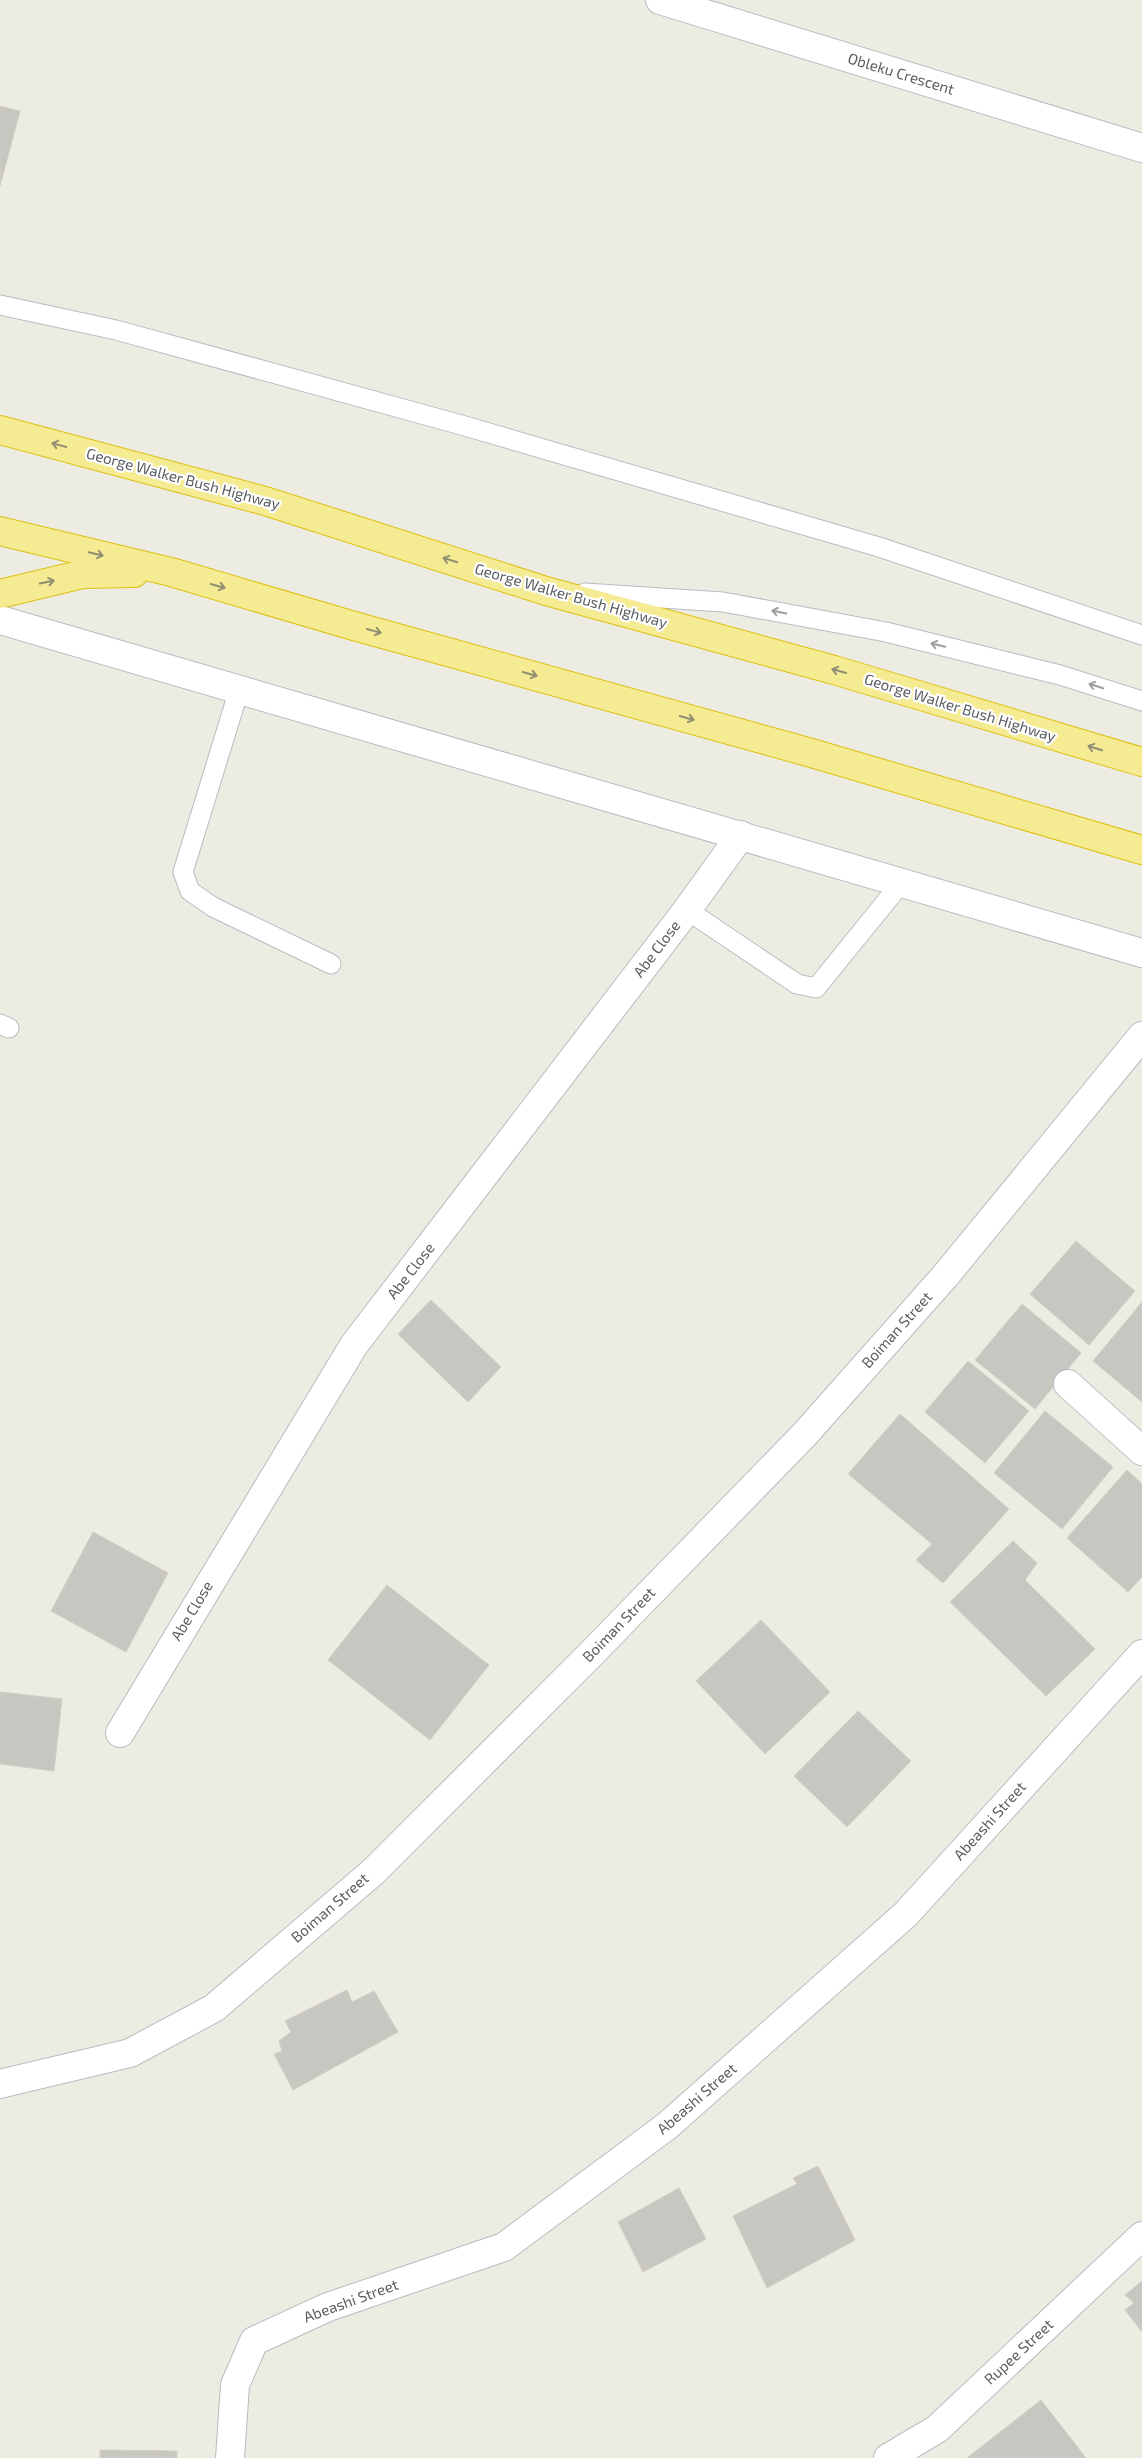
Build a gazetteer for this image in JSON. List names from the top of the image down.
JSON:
{
  "streets": {
    "highway": ["George Walker Bush Highway"],
    "street": [
      "Obleku Crescent",
      "Abe Close",
      "Boiman Street",
      "Abeashi Street",
      "Rupee Street"
    ]
  }
}
